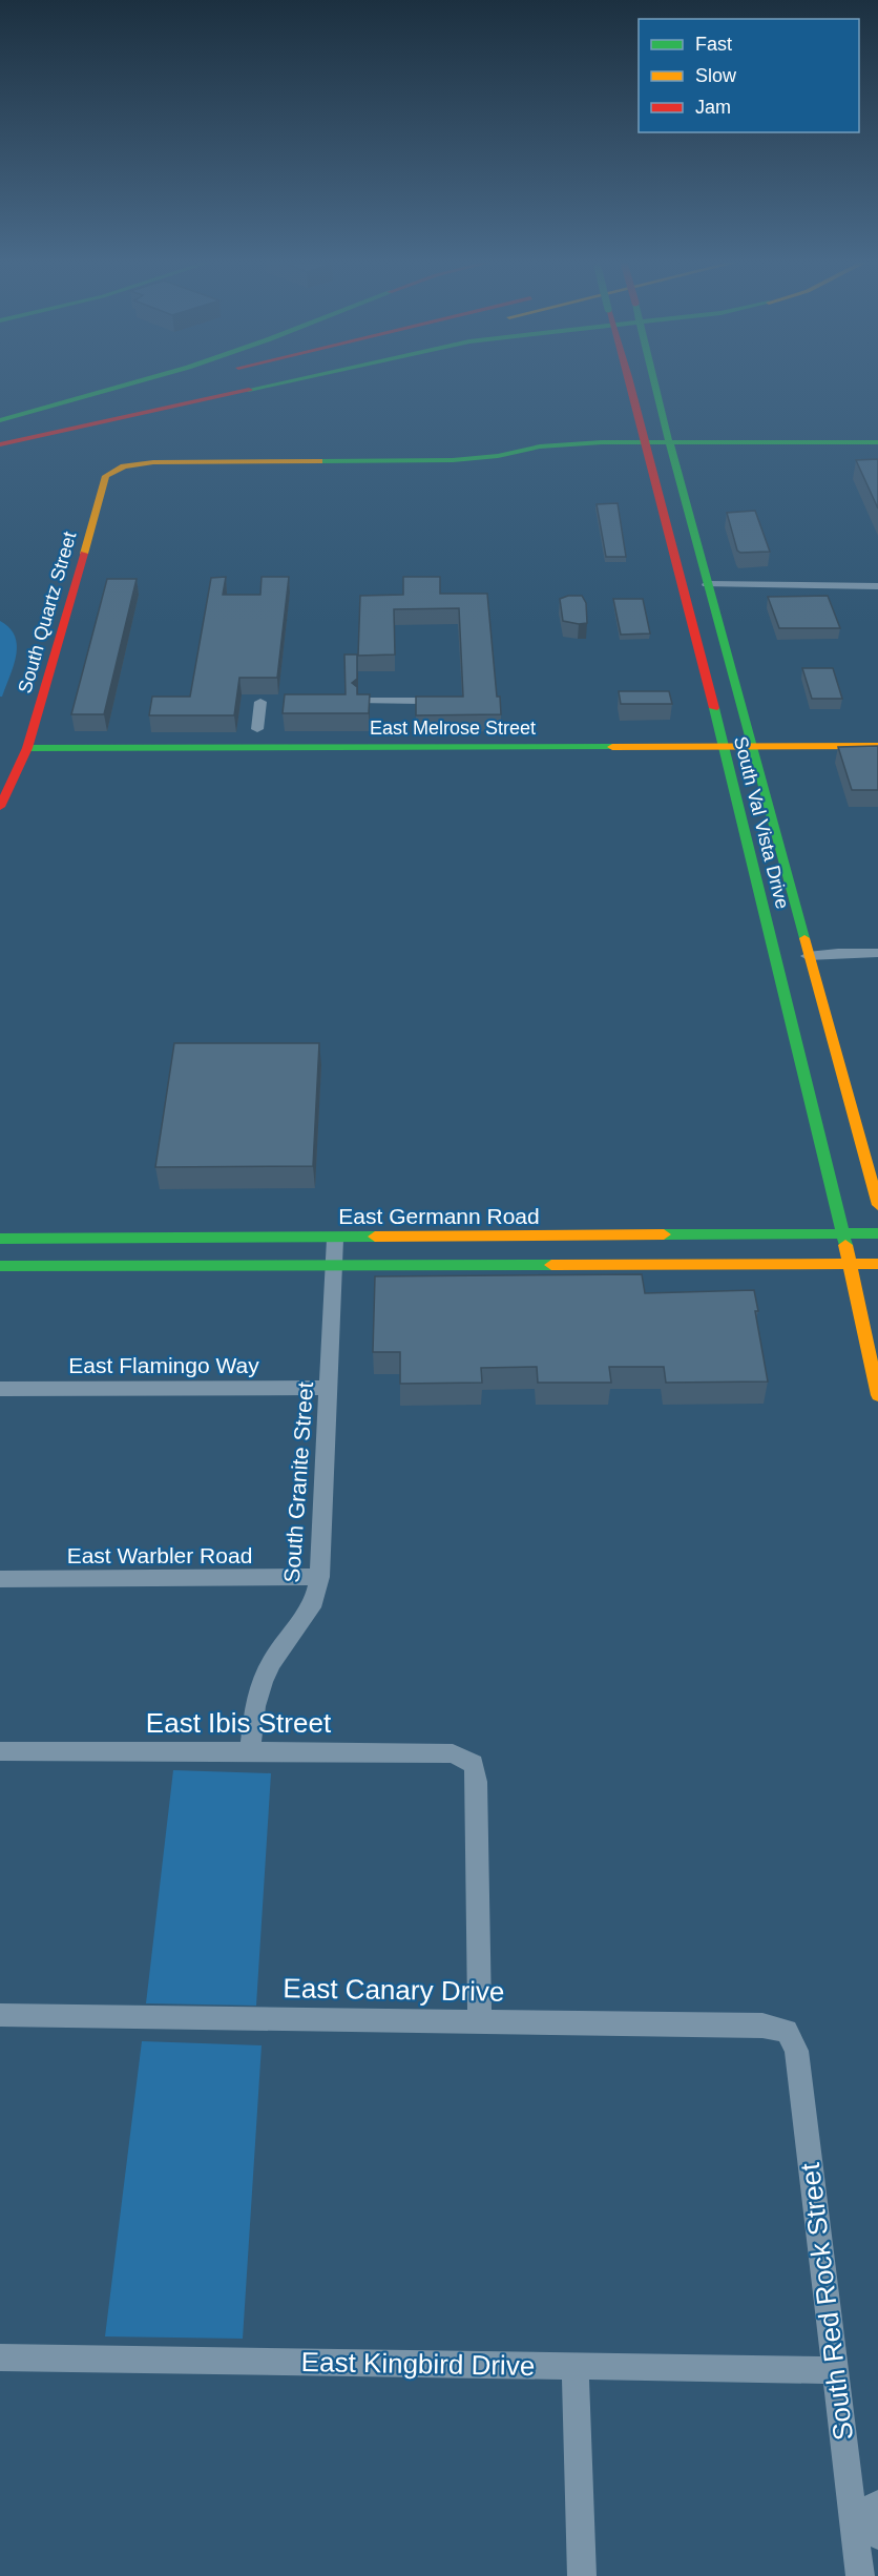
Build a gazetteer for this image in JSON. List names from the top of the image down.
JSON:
{
  "streets": {
    "main road": [
      "South Quartz Street",
      "East Melrose Street",
      "South Val Vista Drive",
      "East Germann Road"
    ],
    "street": [
      "East Flamingo Way",
      "South Granite Street",
      "East Warbler Road",
      "East Ibis Street",
      "East Canary Drive",
      "South Red Rock Street",
      "East Kingbird Drive"
    ]
  },
  "crossings": [
    ["South Quartz Street", "East Melrose Street"],
    ["South Quartz Street", "South Val Vista Drive"],
    ["East Melrose Street", "South Val Vista Drive"],
    ["South Val Vista Drive", "East Germann Road"],
    ["East Germann Road", "South Granite Street"],
    ["East Flamingo Way", "South Granite Street"],
    ["South Granite Street", "East Warbler Road"],
    ["South Granite Street", "East Ibis Street"],
    ["East Ibis Street", "East Canary Drive"],
    ["East Canary Drive", "South Red Rock Street"],
    ["South Red Rock Street", "East Kingbird Drive"]
  ],
  "legend": ["Fast", "Slow", "Jam"]
}
